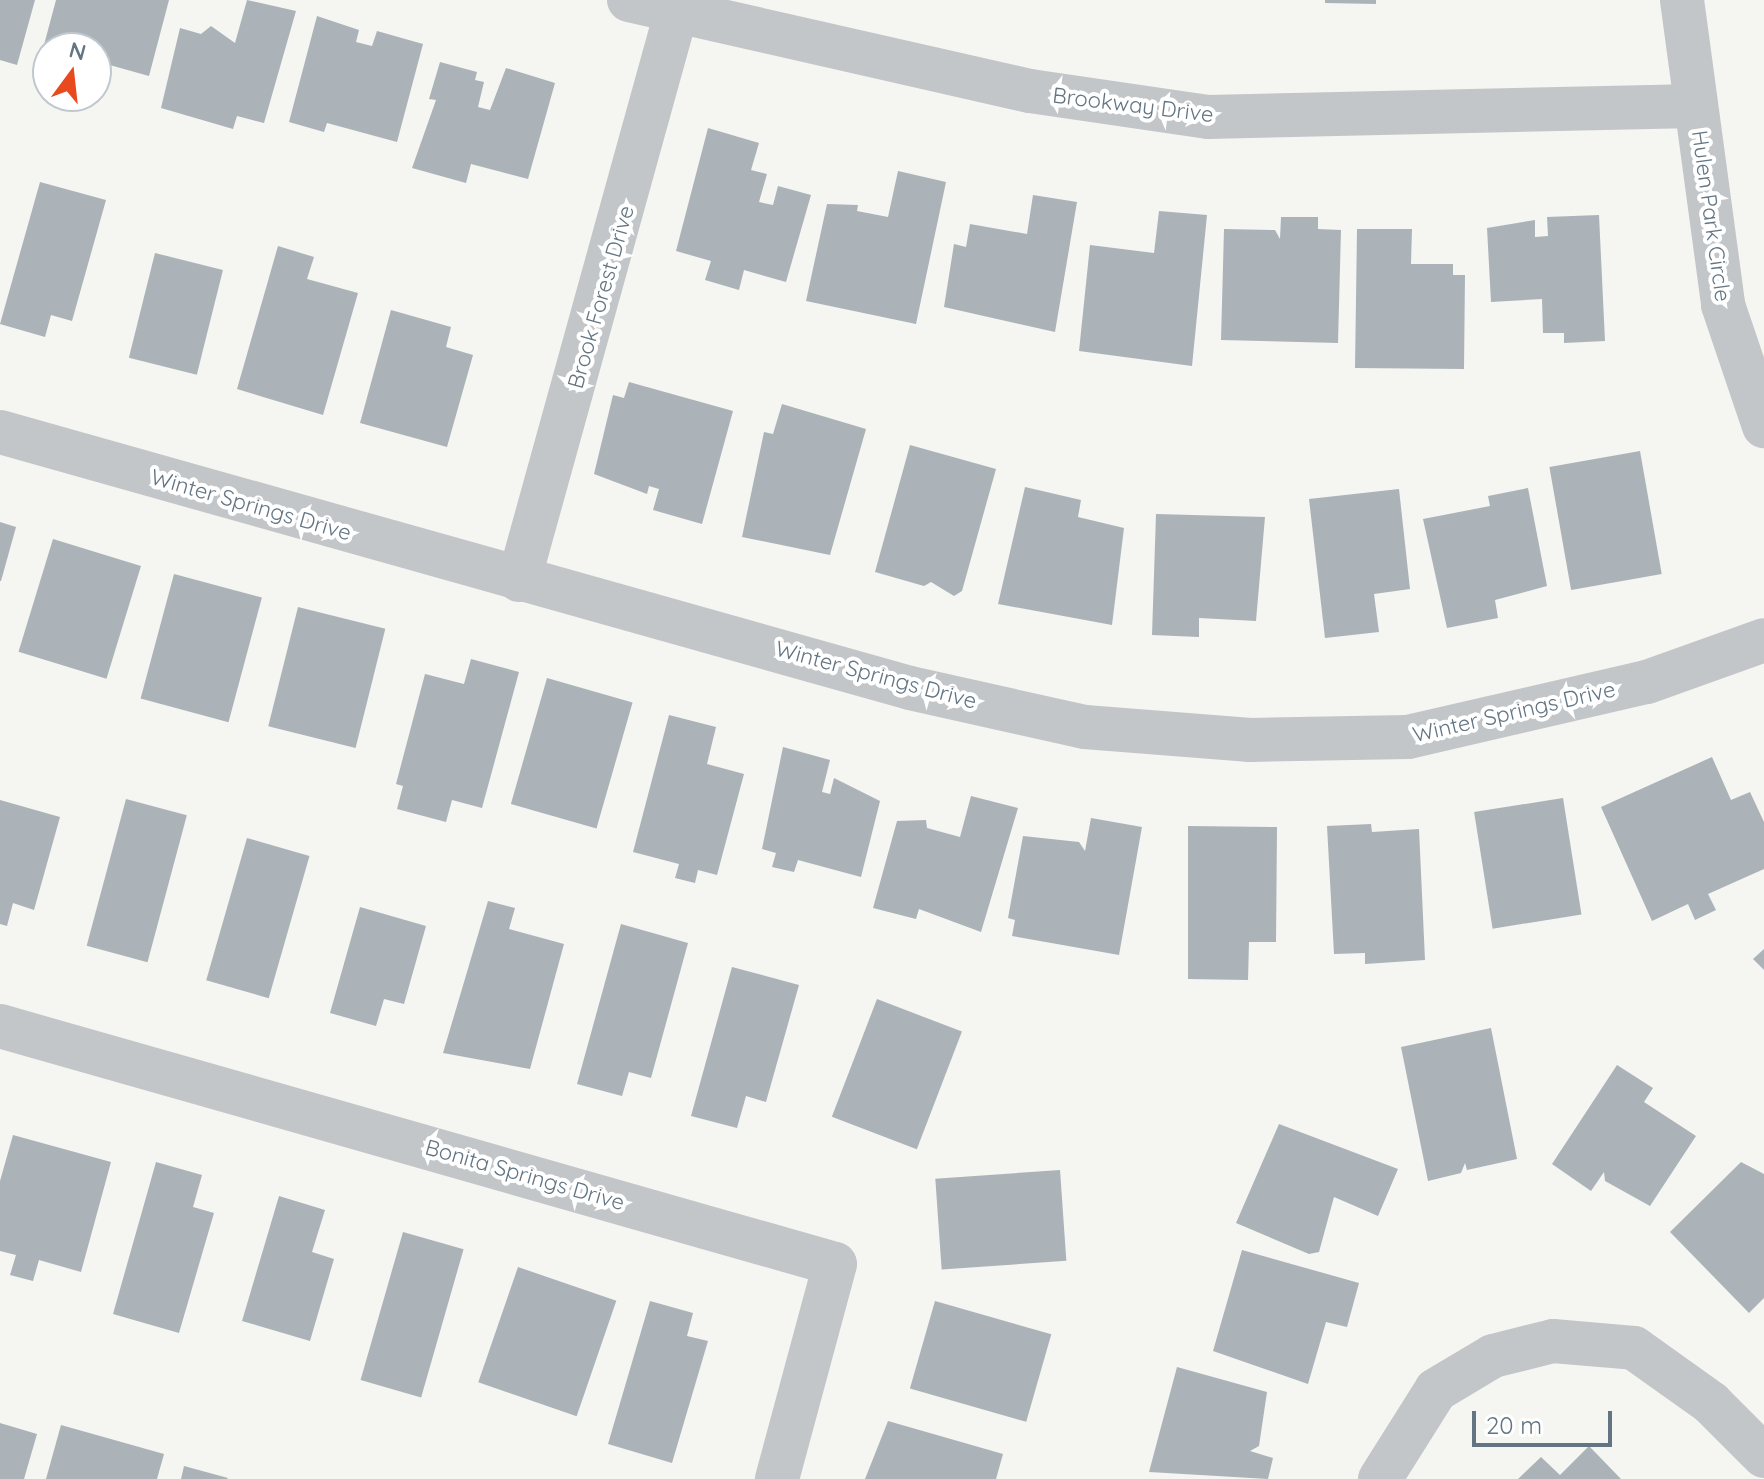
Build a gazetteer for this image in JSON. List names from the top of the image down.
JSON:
{
  "streets": {
    "street": [
      "Brookway Drive",
      "Hulen Park Circle",
      "Brook Forest Drive",
      "Winter Springs Drive",
      "Bonita Springs Drive"
    ]
  },
  "crossings": [
    ["Brookway Drive", "Hulen Park Circle"],
    ["Brookway Drive", "Brook Forest Drive"],
    ["Brook Forest Drive", "Winter Springs Drive"]
  ],
  "scale_bar": "20 m",
  "north": "top"
}
